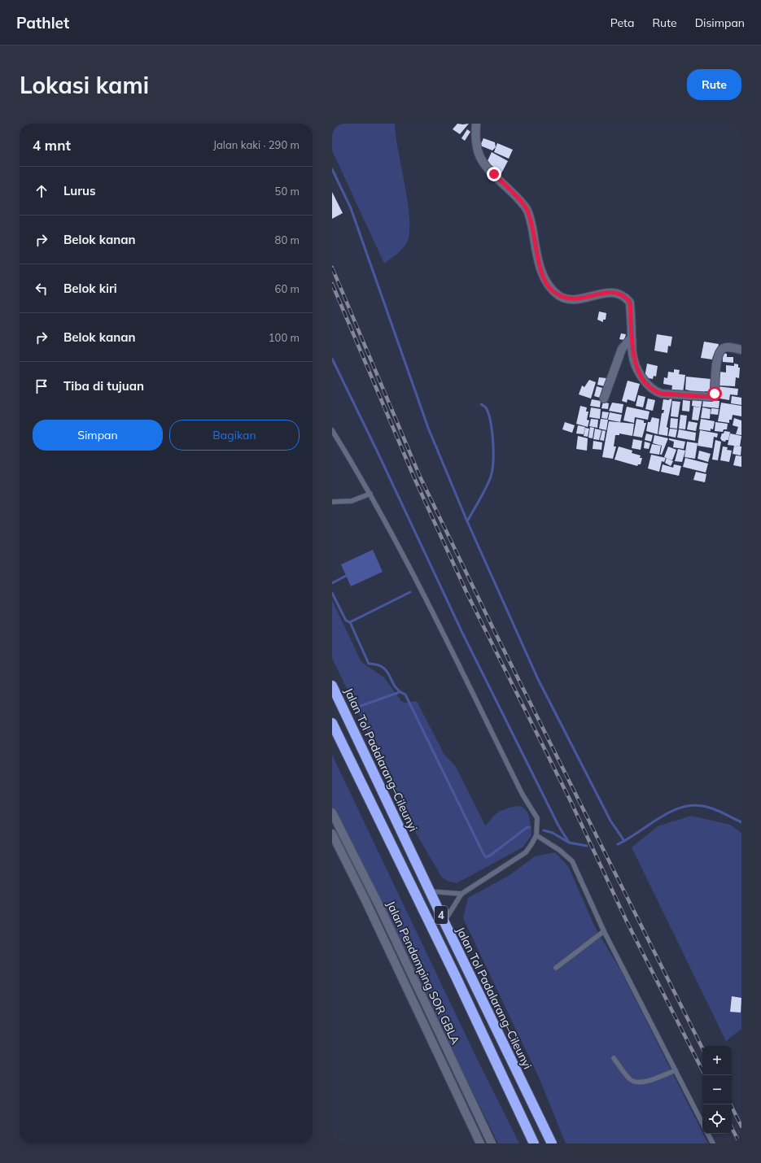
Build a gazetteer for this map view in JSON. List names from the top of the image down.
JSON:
{
  "streets": {
    "highway": ["Jalan Tol Padalarang–Cileunyi", "4"],
    "street": ["Jalan Pendamping SOR GBLA"]
  },
  "page": {
    "header": "Pathlet",
    "nav": ["Peta", "Rute", "Disimpan"],
    "buttons": [
      "Rute",
      ["Simpan", "Bagikan"]
    ],
    "title": "Lokasi kami",
    "heading": ["4 mnt", "Jalan kaki · 290 m"],
    "list": [
      ["Lurus", "50 m"],
      ["Belok kanan", "80 m"],
      ["Belok kiri", "60 m"],
      ["Belok kanan", "100 m"],
      "Tiba di tujuan"
    ],
    "map_buttons": ["+", "−"]
  }
}
